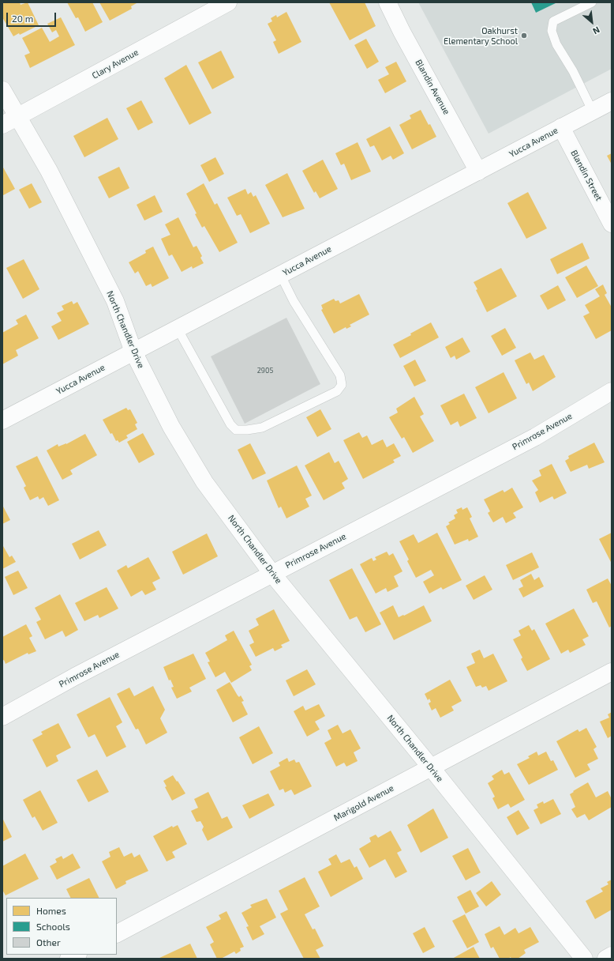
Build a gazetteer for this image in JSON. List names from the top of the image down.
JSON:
{
  "streets": {
    "street": [
      "Clary Avenue",
      "Blandin Avenue",
      "Yucca Avenue",
      "Blandin Street",
      "North Chandler Drive",
      "Primrose Avenue",
      "Marigold Avenue"
    ]
  },
  "crossings": [
    ["Clary Avenue", "North Chandler Drive"],
    ["Blandin Avenue", "Yucca Avenue"],
    ["Yucca Avenue", "Blandin Street"],
    ["Yucca Avenue", "North Chandler Drive"],
    ["North Chandler Drive", "Primrose Avenue"],
    ["North Chandler Drive", "Marigold Avenue"]
  ],
  "places": ["Oakhurst Elementary School"],
  "house_numbers": ["2905"],
  "legend": ["Homes", "Schools", "Other"],
  "scale_bar": "20 m",
  "north": "bottom right"
}
